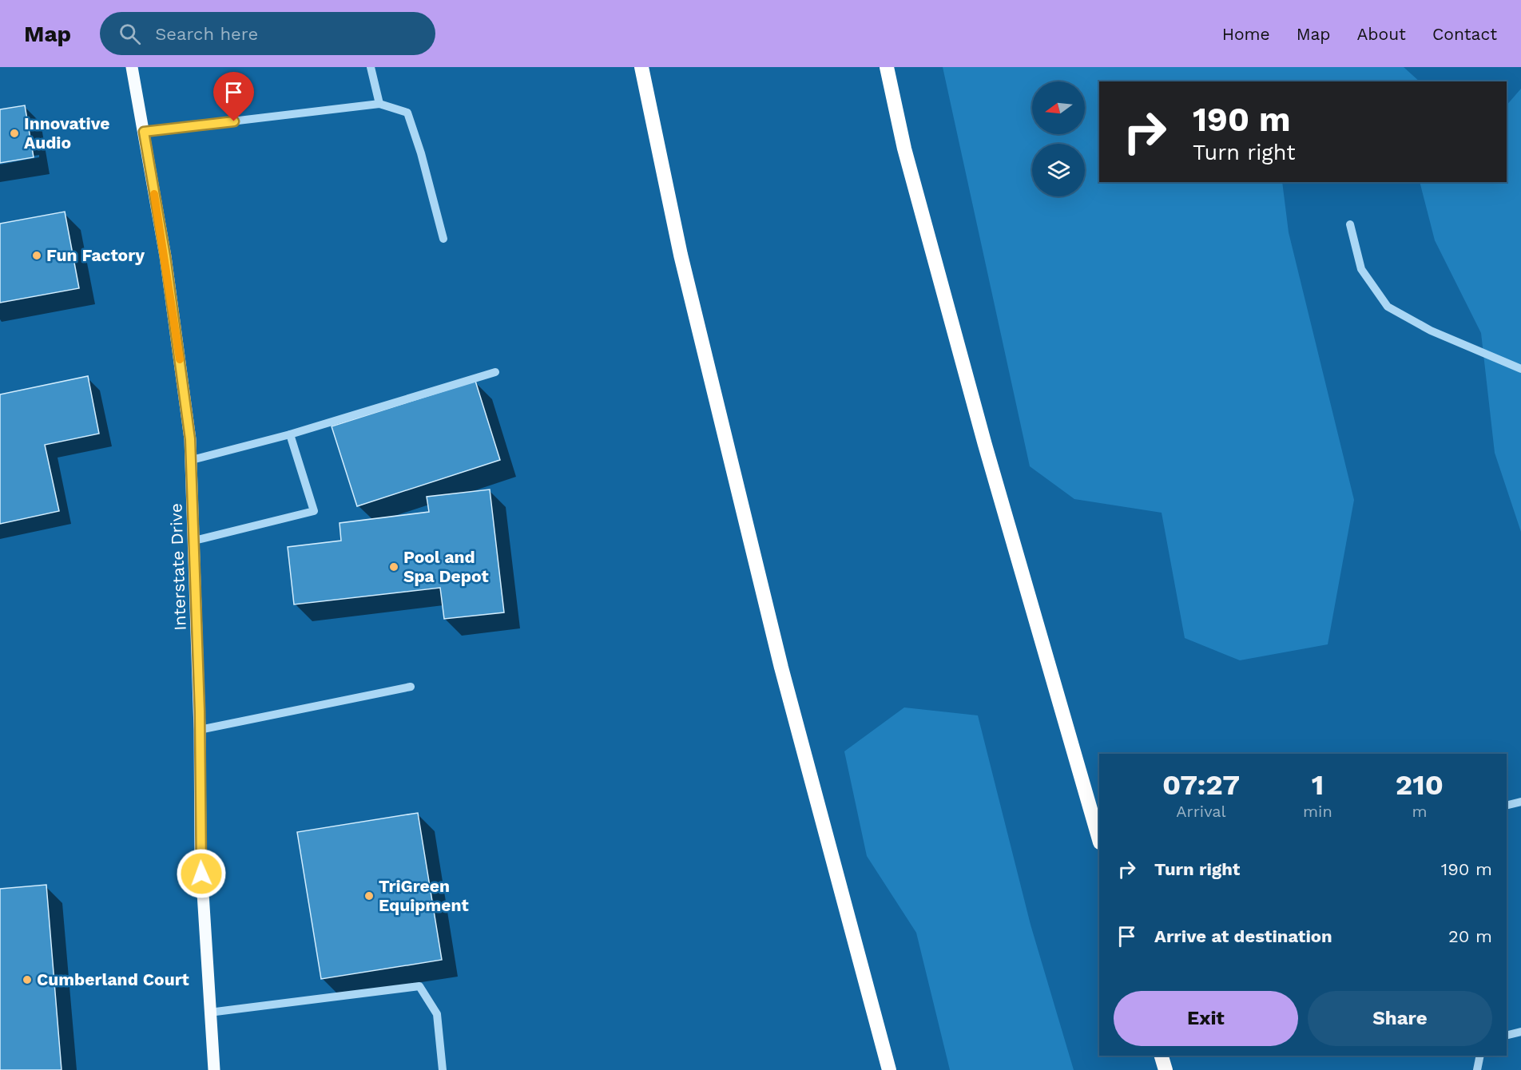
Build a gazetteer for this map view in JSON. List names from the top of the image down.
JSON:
{
  "streets": {
    "main road": ["Interstate Drive"]
  },
  "places": [
    "Innovative Audio",
    "Fun Factory",
    "Pool and Spa Depot",
    "TriGreen Equipment",
    "Cumberland Court"
  ],
  "north": "left",
  "page": {
    "header": "Map",
    "search": "Search here",
    "nav": [
      "Home",
      "Map",
      "About",
      "Contact"
    ],
    "turn": ["190 m", "Turn right"],
    "eta": [
      "07:27",
      "Arrival",
      "1",
      "min",
      "210",
      "m"
    ],
    "list": [
      {
        "name": "Turn right",
        "value": "190 m"
      },
      {
        "name": "Arrive at destination",
        "value": "20 m"
      }
    ],
    "buttons": ["Exit", "Share"]
  }
}
